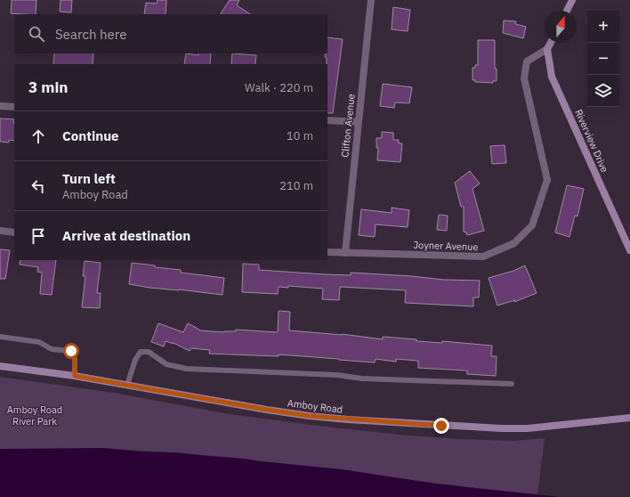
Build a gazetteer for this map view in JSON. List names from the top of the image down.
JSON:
{
  "streets": {
    "main road": ["Riverview Drive", "Amboy Road"],
    "street": ["Clifton Avenue", "Joyner Avenue"]
  },
  "crossings": [
    ["Clifton Avenue", "Joyner Avenue"],
    ["Riverview Drive", "Joyner Avenue"]
  ],
  "parks": ["Amboy Road River Park"],
  "north": "top",
  "page": {
    "map_buttons": ["+", "−"],
    "search": "Search here",
    "heading": ["3 min", "Walk · 220 m"],
    "list": [
      ["Continue", "10 m"],
      ["Turn left", "Amboy Road", "210 m"],
      "Arrive at destination"
    ]
  }
}
